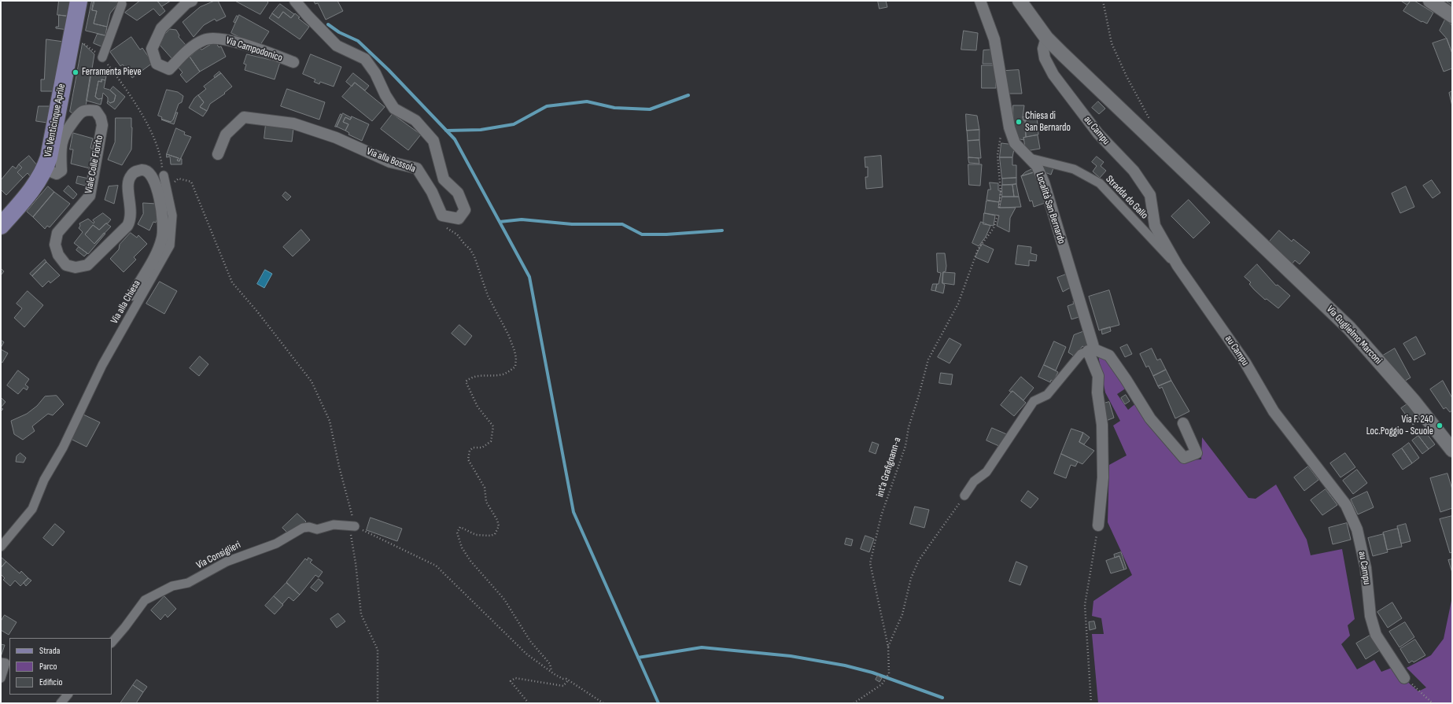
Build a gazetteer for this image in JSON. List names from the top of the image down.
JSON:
{
  "streets": {
    "main road": ["Via Venticinque Aprile"],
    "street": [
      "Via Campodonico",
      "au Campu",
      "Via alla Bossola",
      "Viale Colle Fiorito",
      "Stradda do Gallo",
      "Località San Bernardo",
      "Via alla Chiesa",
      "Via Guglielmo Marconi",
      "Via Consiglieri"
    ],
    "path": ["int'a Grafignann-a"]
  },
  "crossings": [
    ["Via Venticinque Aprile", "Viale Colle Fiorito"],
    ["au Campu", "Stradda do Gallo"],
    ["Stradda do Gallo", "Località San Bernardo"]
  ],
  "places": ["Ferramenta Pieve", "Chiesa di San Bernardo", "Via F. 240 Loc.Poggio - Scuole"],
  "legend": ["Strada", "Parco", "Edificio"]
}
